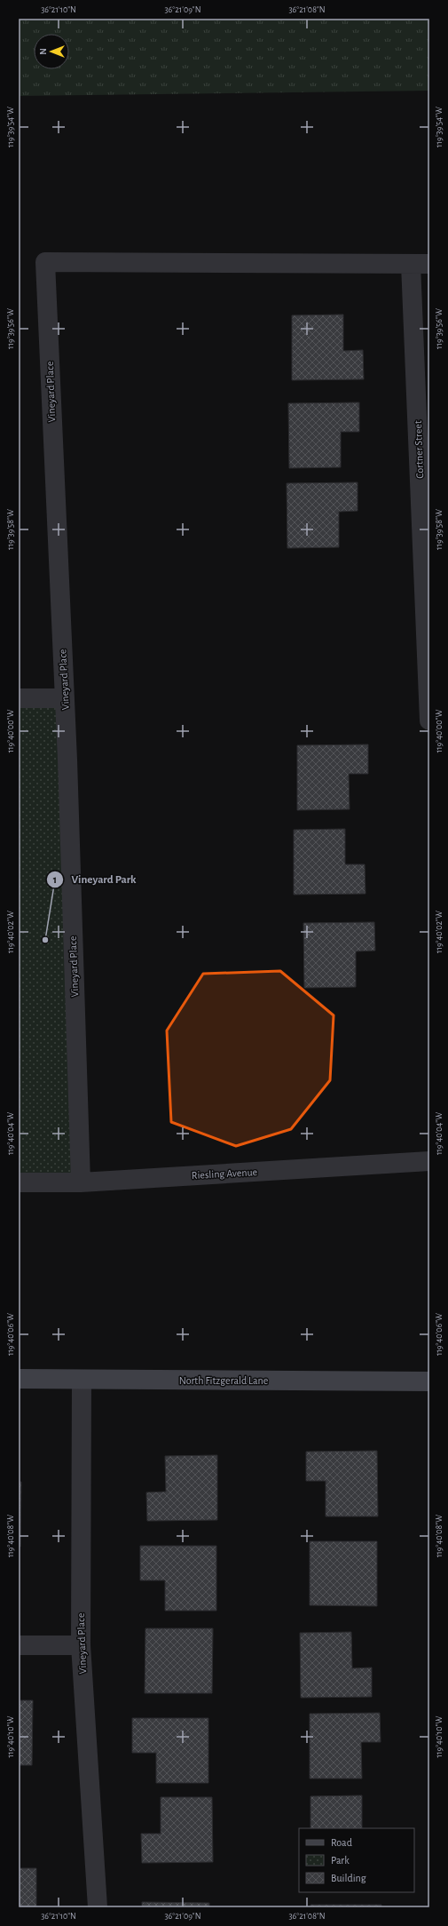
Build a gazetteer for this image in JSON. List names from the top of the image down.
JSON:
{
  "streets": {
    "street": [
      "Vineyard Place",
      "Cortner Street",
      "Riesling Avenue",
      "North Fitzgerald Lane"
    ]
  },
  "crossings": [
    ["Vineyard Place", "Cortner Street"],
    ["Vineyard Place", "Riesling Avenue"],
    ["Vineyard Place", "North Fitzgerald Lane"]
  ],
  "places": ["Vineyard Park"],
  "legend": ["Road", "Park", "Building"],
  "north": "left",
  "coordinates": [
    "36°21'10\"N",
    "36°21'09\"N",
    "36°21'08\"N",
    "119°39'54\"W",
    "119°39'56\"W",
    "119°39'58\"W",
    "119°40'00\"W",
    "119°40'02\"W",
    "119°40'04\"W",
    "119°40'06\"W",
    "119°40'08\"W",
    "119°40'10\"W"
  ]
}
